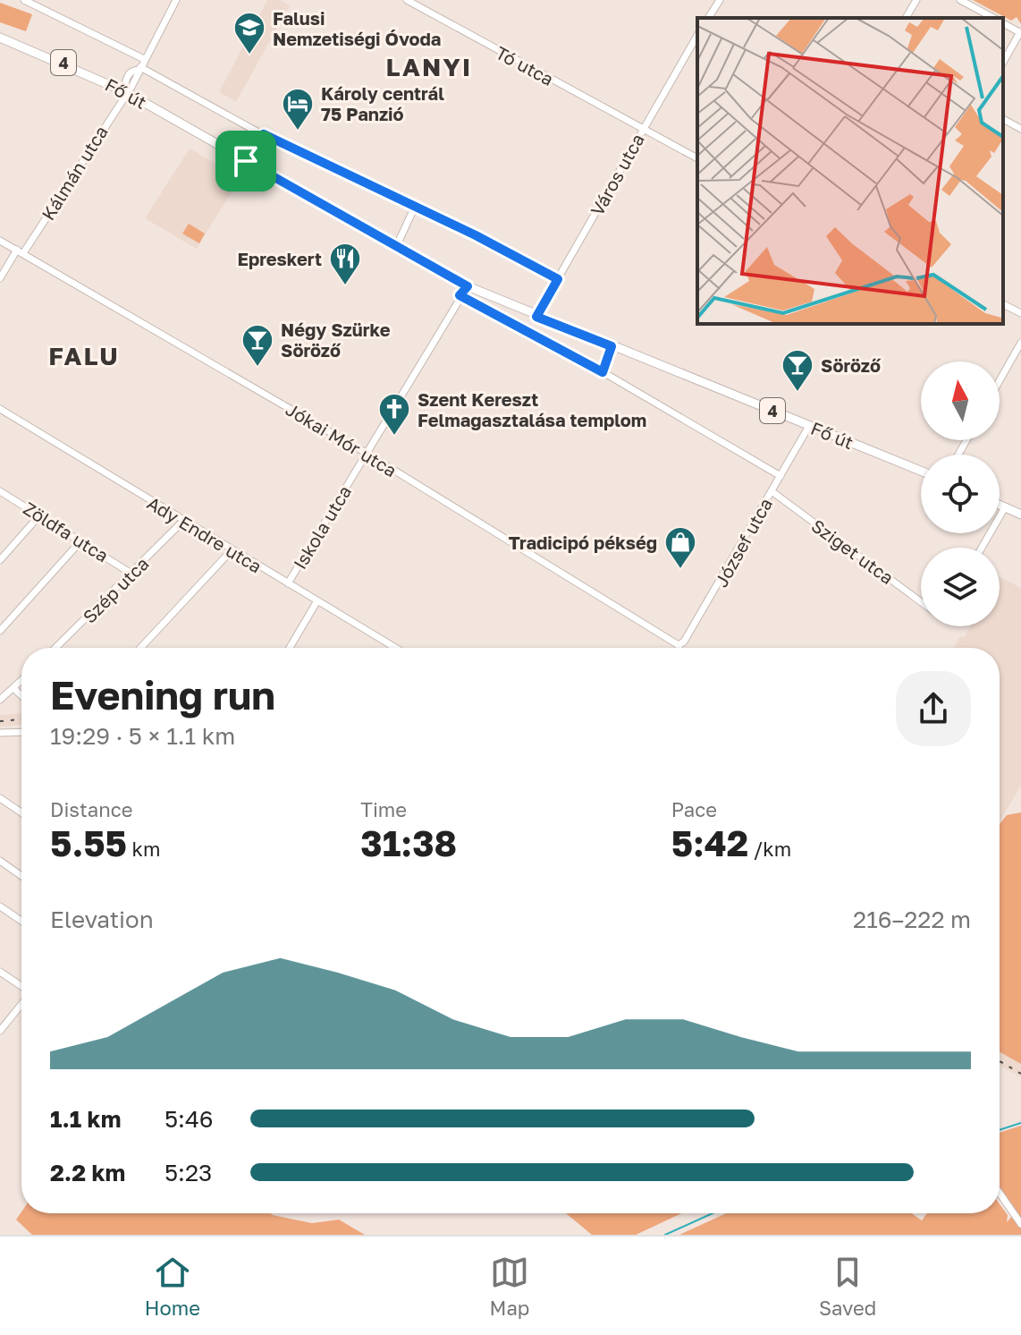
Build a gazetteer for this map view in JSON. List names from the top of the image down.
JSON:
{
  "streets": {
    "main road": ["4", "Fő út"],
    "street": [
      "Tó utca",
      "Kálmán utca",
      "Város utca",
      "Jókai Mór utca",
      "Iskola utca",
      "Zöldfa utca",
      "Ady Endre utca",
      "József utca",
      "Sziget utca",
      "Szép utca"
    ]
  },
  "crossings": [
    ["Tó utca", "Város utca"],
    ["Fő út", "Kálmán utca"],
    ["Fő út", "Város utca"],
    ["Fő út", "Iskola utca"],
    ["Fő út", "József utca"],
    ["Kálmán utca", "Jókai Mór utca"],
    ["Jókai Mór utca", "Iskola utca"],
    ["Jókai Mór utca", "József utca"],
    ["Iskola utca", "Ady Endre utca"],
    ["Zöldfa utca", "Szép utca"],
    ["Ady Endre utca", "Szép utca"],
    ["József utca", "Sziget utca"]
  ],
  "districts": ["LANYI", "FALU"],
  "places": {
    "school or university": ["Falusi Nemzetiségi Óvoda"],
    "hotel": ["Károly centrál 75 Panzió"],
    "restaurant": ["Epreskert"],
    "bar": ["Négy Szürke Söröző", "Söröző"],
    "church": ["Szent Kereszt Felmagasztalása templom"],
    "shop": ["Tradicipó pékség"]
  },
  "north": "top",
  "page": {
    "heading": ["Evening run", "19:29 · 5 × 1.1 km"],
    "stats": [
      ["Distance", "5.55 km"],
      ["Time", "31:38"],
      ["Pace", "5:42 /km"]
    ],
    "chart": ["Elevation", "216–222 m"],
    "list": [
      {
        "name": "1.1 km",
        "note": "5:46"
      },
      {
        "name": "2.2 km",
        "note": "5:23"
      }
    ],
    "tabs": ["Home", "Map", "Saved"]
  }
}
